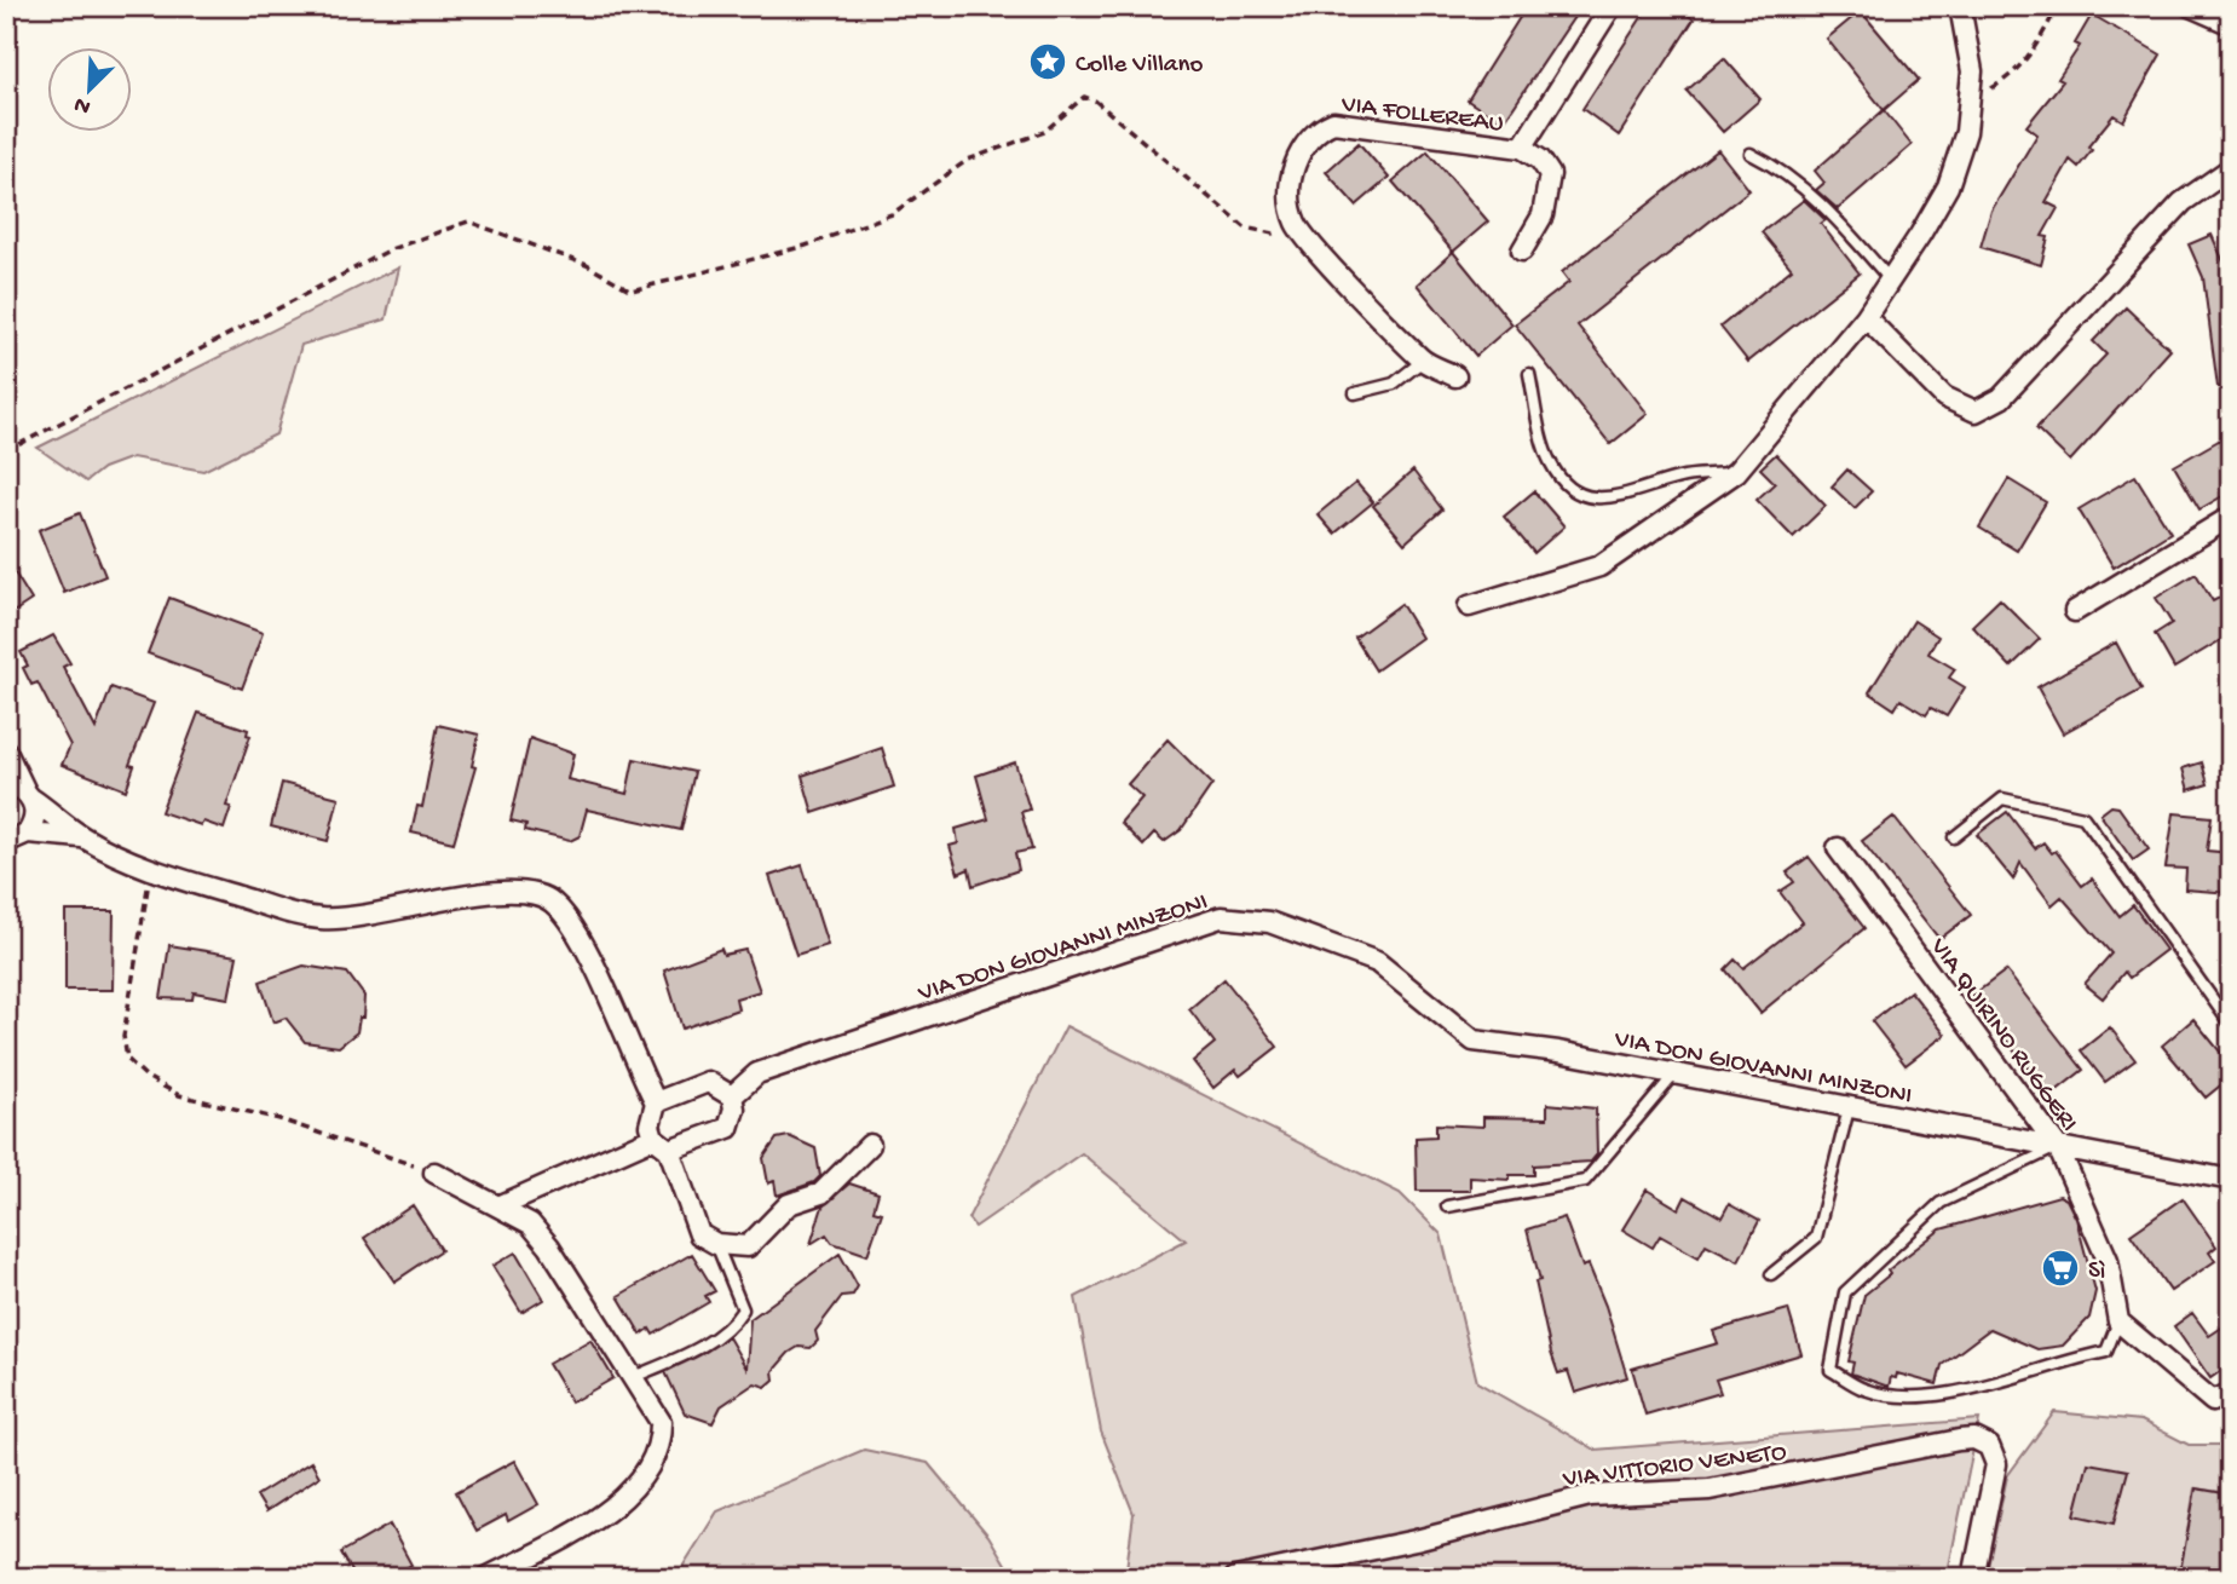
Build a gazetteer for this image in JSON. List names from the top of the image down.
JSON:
{
  "streets": {
    "street": [
      "VIA FOLLEREAU",
      "VIA DON GIOVANNI MINZONI",
      "VIA QUIRINO RUGGERI",
      "VIA VITTORIO VENETO"
    ]
  },
  "crossings": [
    ["VIA DON GIOVANNI MINZONI", "VIA QUIRINO RUGGERI"]
  ],
  "places": {
    "place": ["Colle Villano"],
    "supermarket": ["Sì"]
  },
  "north": "bottom left"
}
